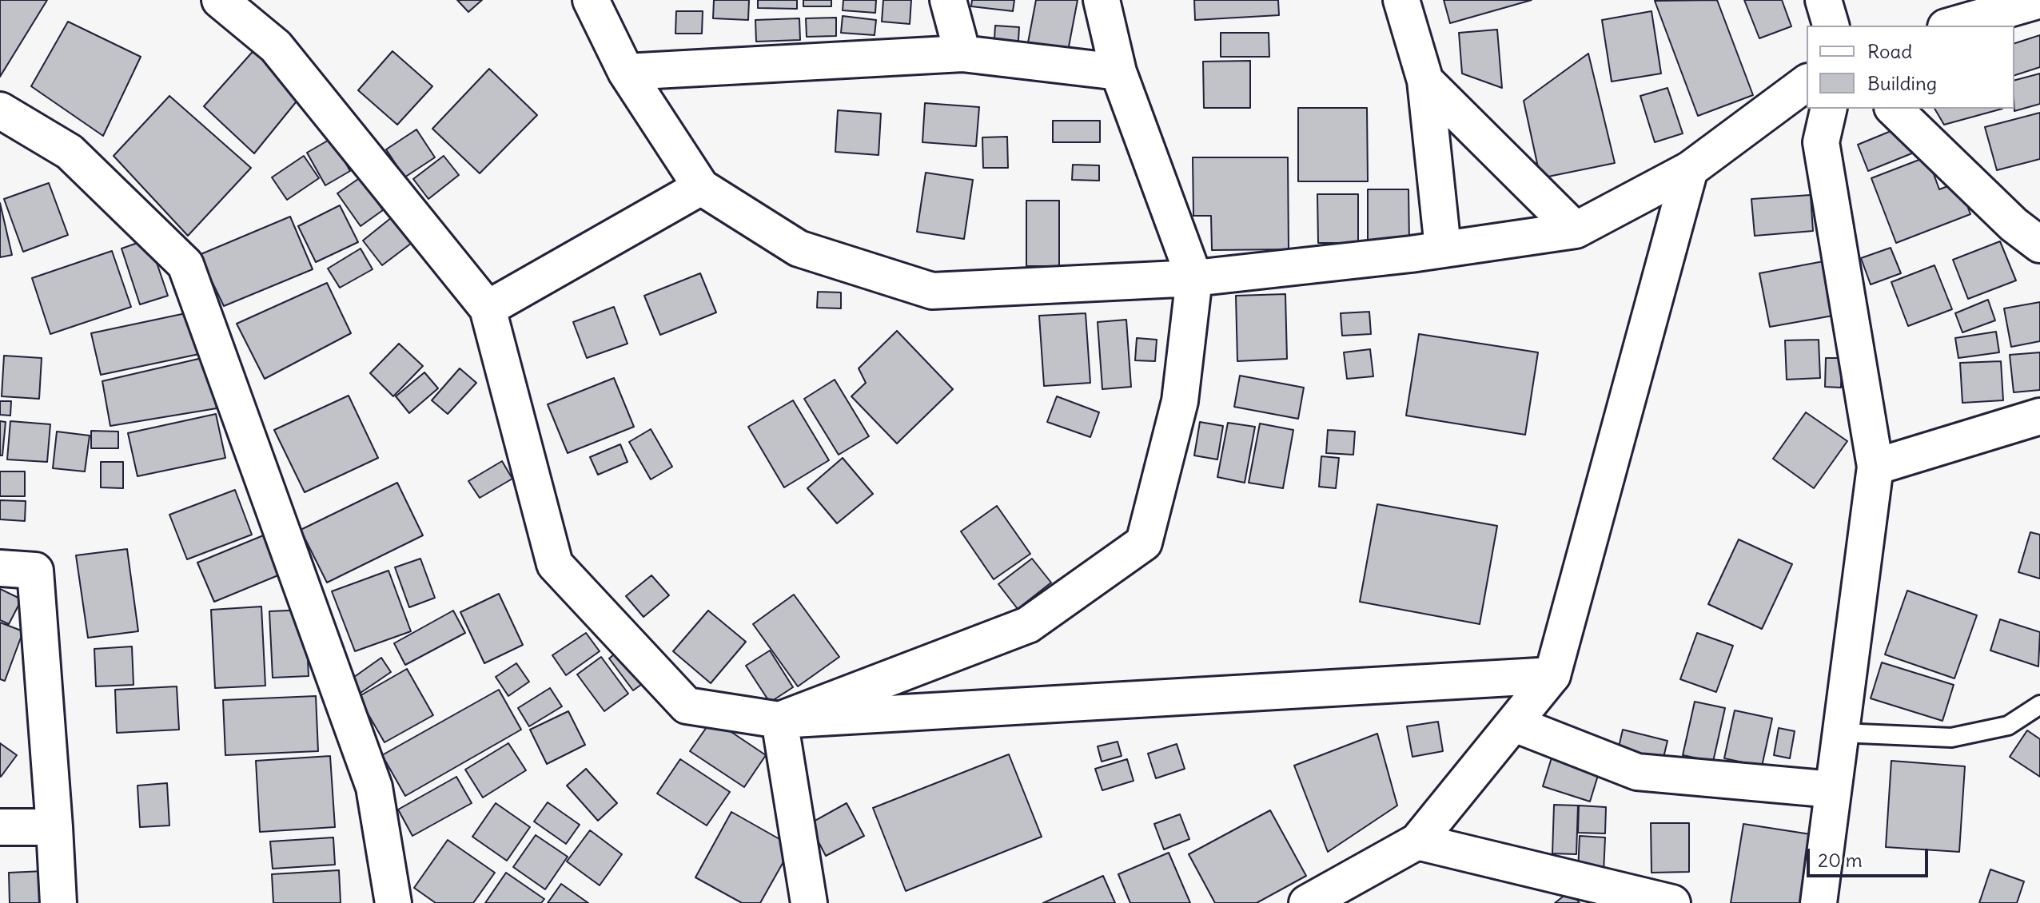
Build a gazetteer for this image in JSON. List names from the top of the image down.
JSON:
{
  "legend": ["Road", "Building"],
  "scale_bar": "20 m"
}
